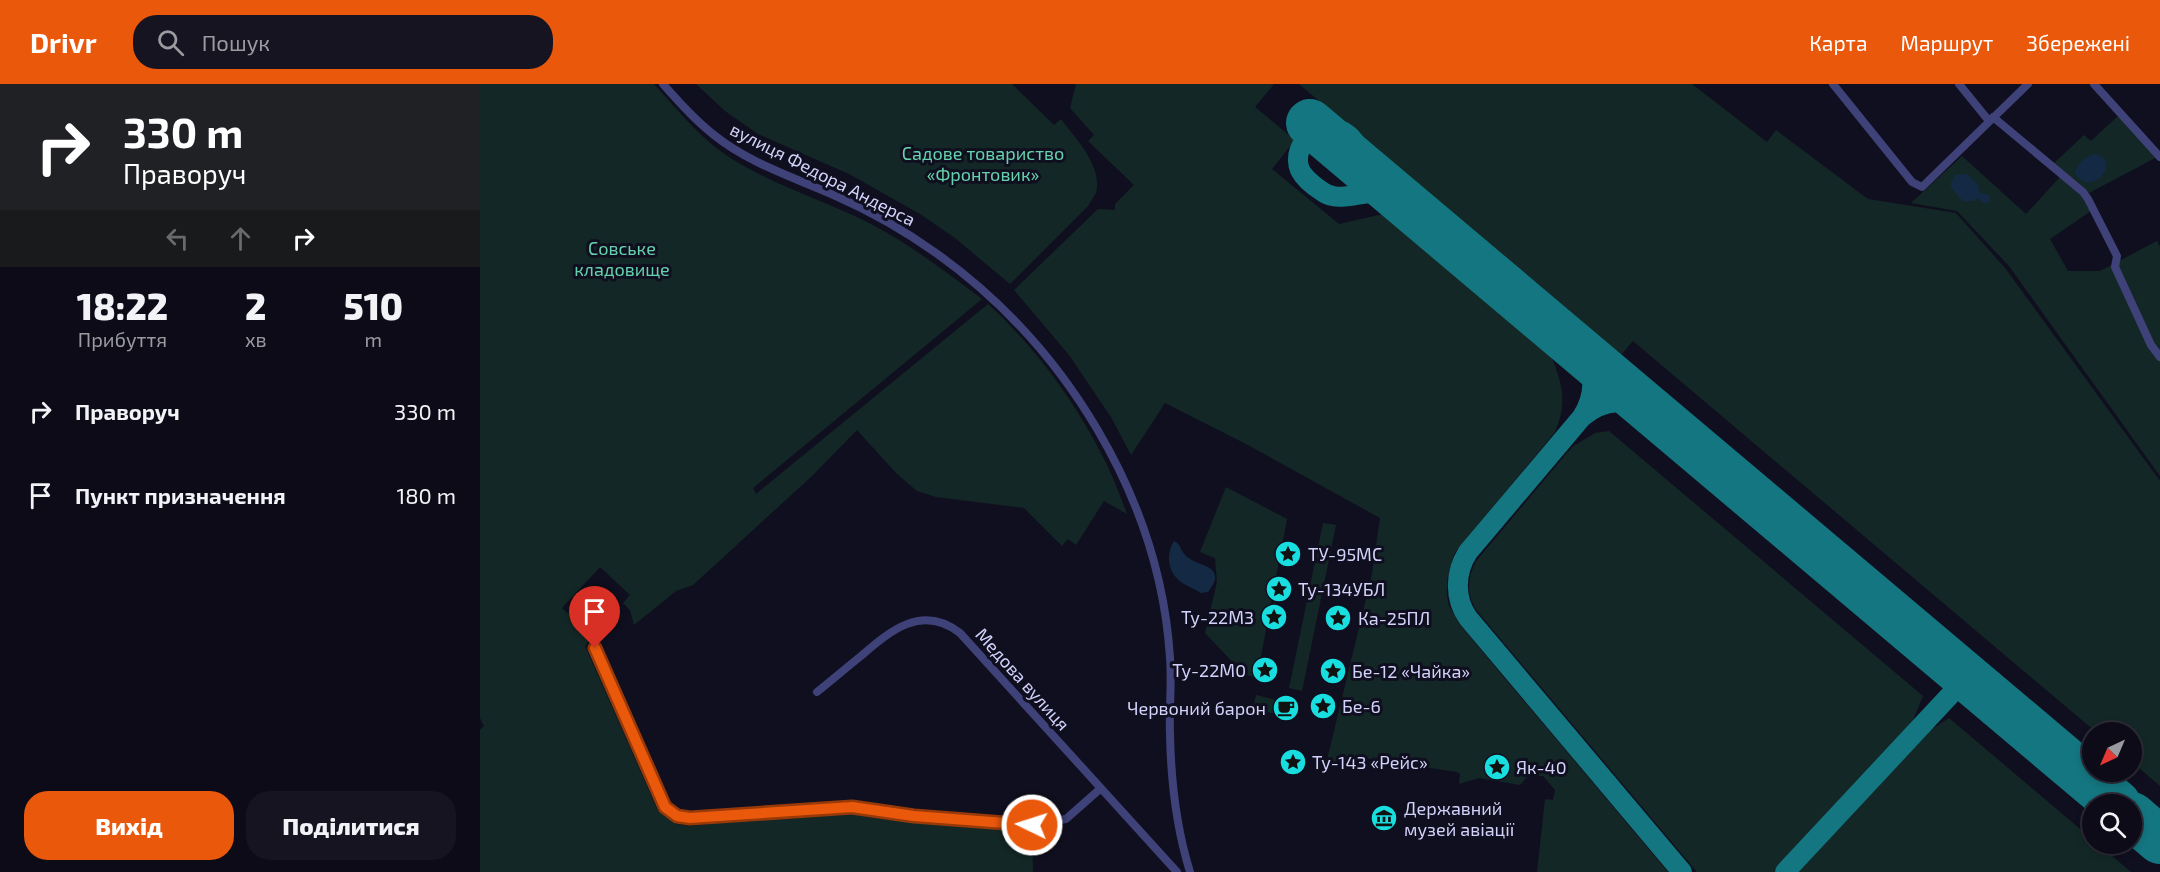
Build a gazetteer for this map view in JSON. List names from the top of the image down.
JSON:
{
  "streets": {
    "street": ["вулиця Федора Андерса", "Медова вулиця"]
  },
  "parks": ["Садове товариство «Фронтовик»", "Совське кладовище"],
  "places": {
    "place": [
      "ТУ-95МС",
      "Ту-134УБЛ",
      "Ту-22М3",
      "Ка-25ПЛ",
      "Ту-22М0",
      "Бе-12 «Чайка»",
      "Бе-6",
      "Ту-143 «Рейс»",
      "Як-40"
    ],
    "cafe": ["Червоний барон"],
    "museum": ["Державний музей авіації"]
  },
  "north": "bottom left",
  "page": {
    "header": "Drivr",
    "search": "Пошук",
    "nav": ["Карта", "Маршрут", "Збережені"],
    "turn": ["330 m", "Праворуч"],
    "eta": [
      "18:22",
      "Прибуття",
      "2",
      "хв",
      "510",
      "m"
    ],
    "list": [
      {
        "name": "Праворуч",
        "value": "330 m"
      },
      {
        "name": "Пункт призначення",
        "value": "180 m"
      }
    ],
    "buttons": ["Вихід", "Поділитися"]
  }
}
